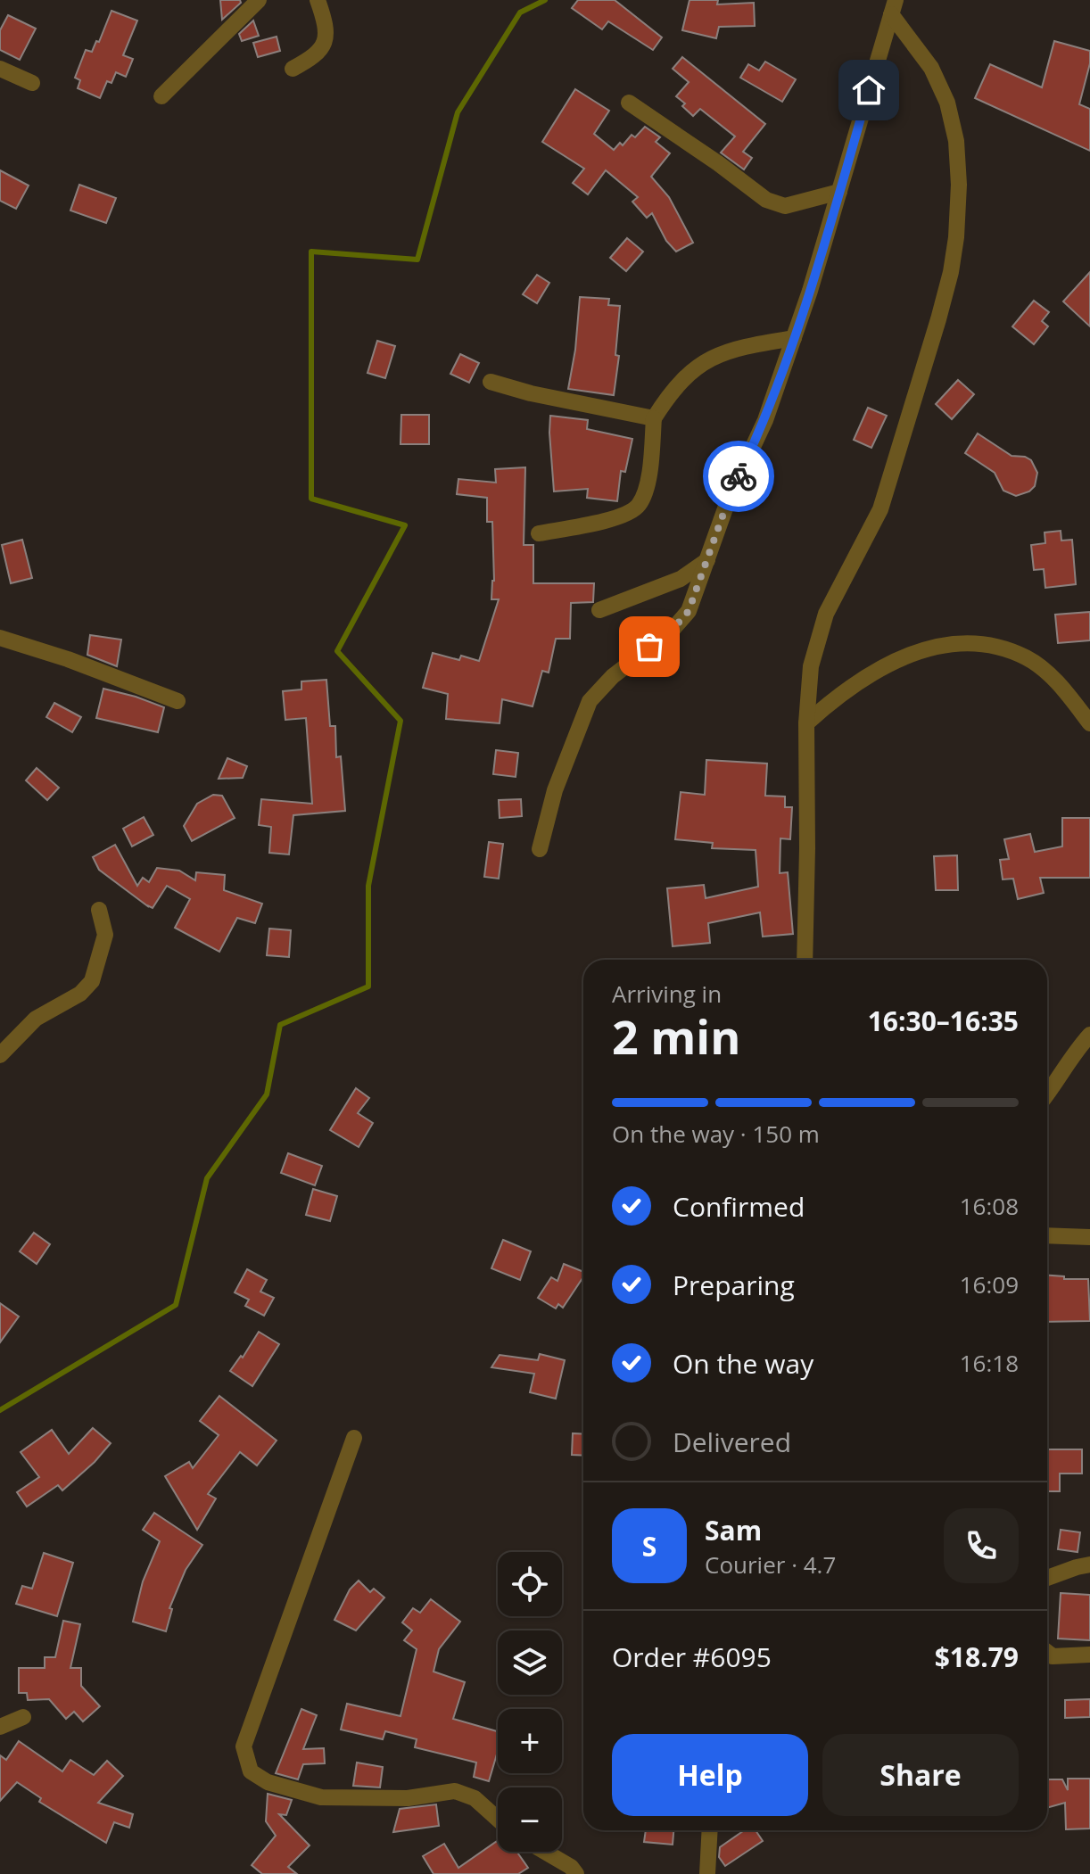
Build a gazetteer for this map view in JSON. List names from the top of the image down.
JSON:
{
  "page": {
    "heading": ["2 min", "Arriving in", "16:30–16:35"],
    "panel": [
      "Sam",
      "Courier · 4.7",
      "Order #6095",
      "$18.79"
    ],
    "bar": "On the way · 150 m",
    "list": [
      ["Confirmed", "16:08"],
      ["Preparing", "16:09"],
      ["On the way", "16:18"],
      "Delivered"
    ],
    "round": "S",
    "map_buttons": ["+", "−"],
    "buttons": ["Help", "Share"]
  }
}
